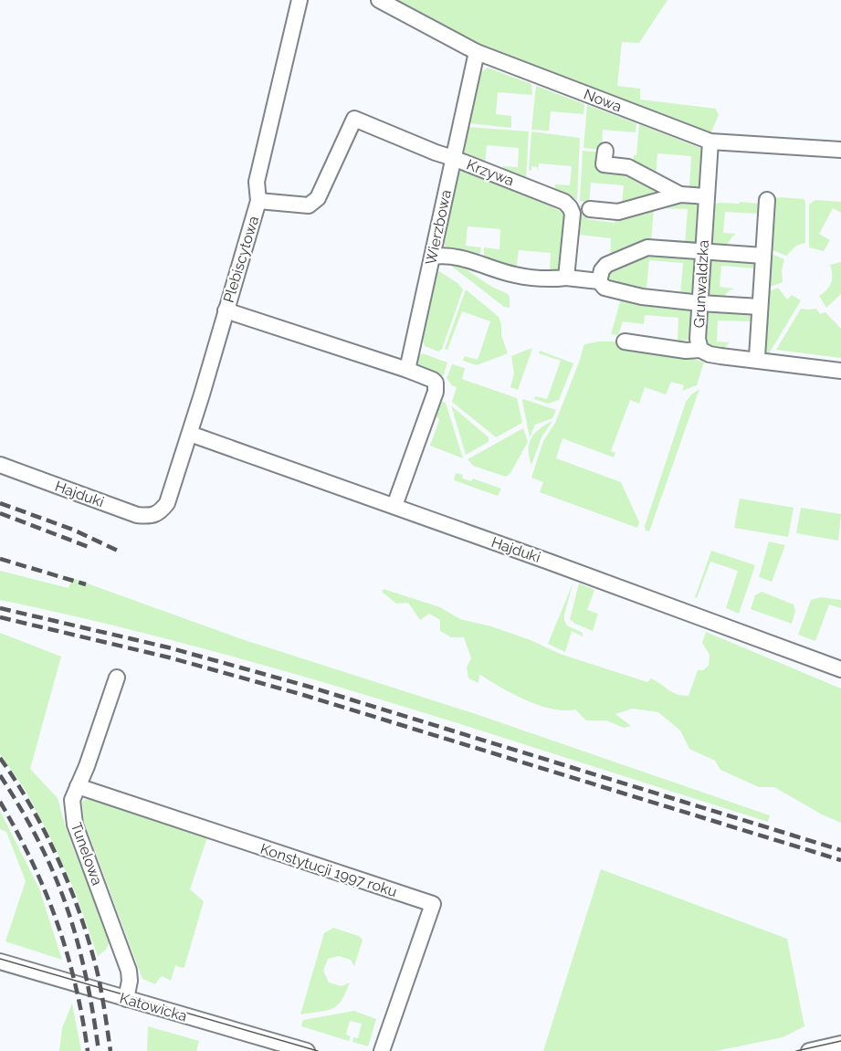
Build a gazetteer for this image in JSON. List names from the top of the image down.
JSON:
{
  "streets": {
    "street": [
      "Nowa",
      "Krzywa",
      "Wierzbowa",
      "Plebiscytowa",
      "Grunwaldzka",
      "Hajduki",
      "Tunelowa",
      "Konstytucji 1997 roku",
      "Katowicka"
    ]
  },
  "crossings": [
    ["Nowa", "Wierzbowa"],
    ["Nowa", "Grunwaldzka"],
    ["Krzywa", "Wierzbowa"],
    ["Krzywa", "Plebiscytowa"],
    ["Plebiscytowa", "Hajduki"],
    ["Tunelowa", "Konstytucji 1997 roku"],
    ["Tunelowa", "Katowicka"]
  ]
}
